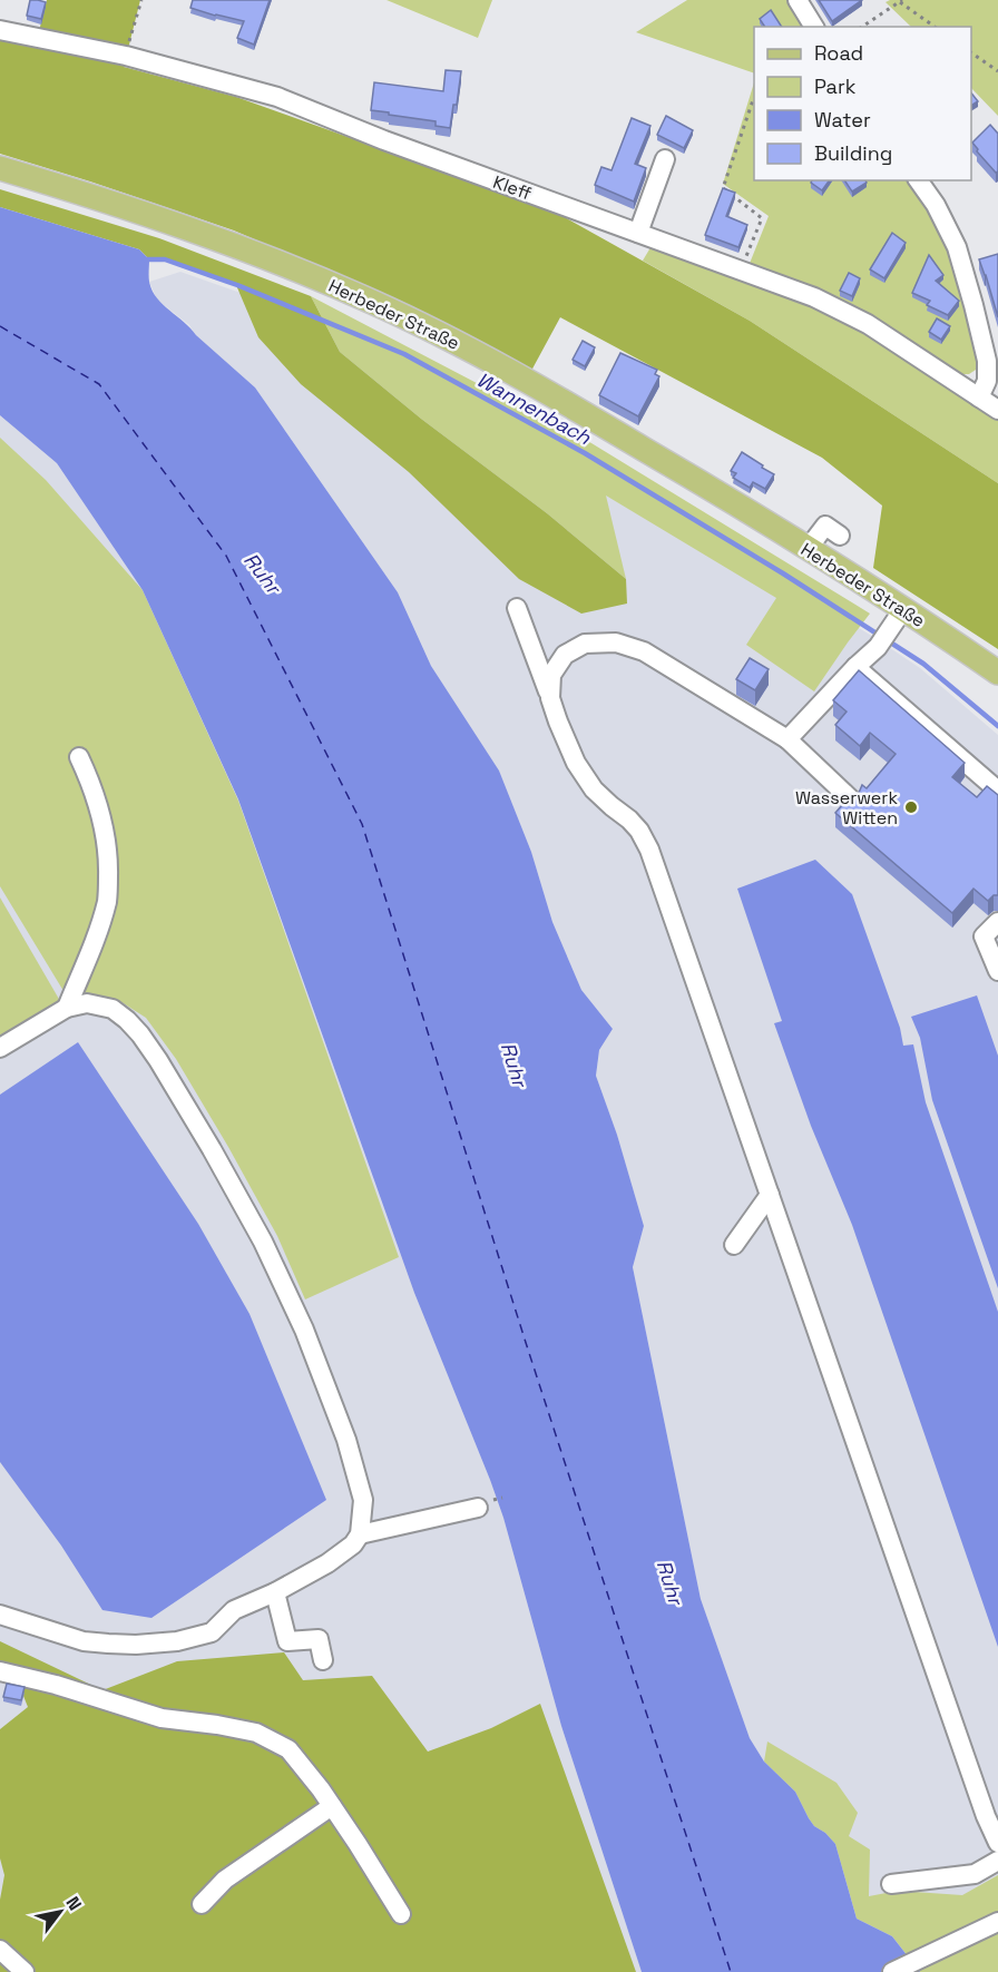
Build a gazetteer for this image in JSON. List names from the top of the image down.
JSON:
{
  "streets": {
    "main road": ["Herbeder Straße"],
    "street": ["Kleff"]
  },
  "water": ["Wannenbach", "Ruhr"],
  "places": ["Wasserwerk Witten"],
  "legend": [
    "Road",
    "Park",
    "Water",
    "Building"
  ],
  "north": "top right"
}
